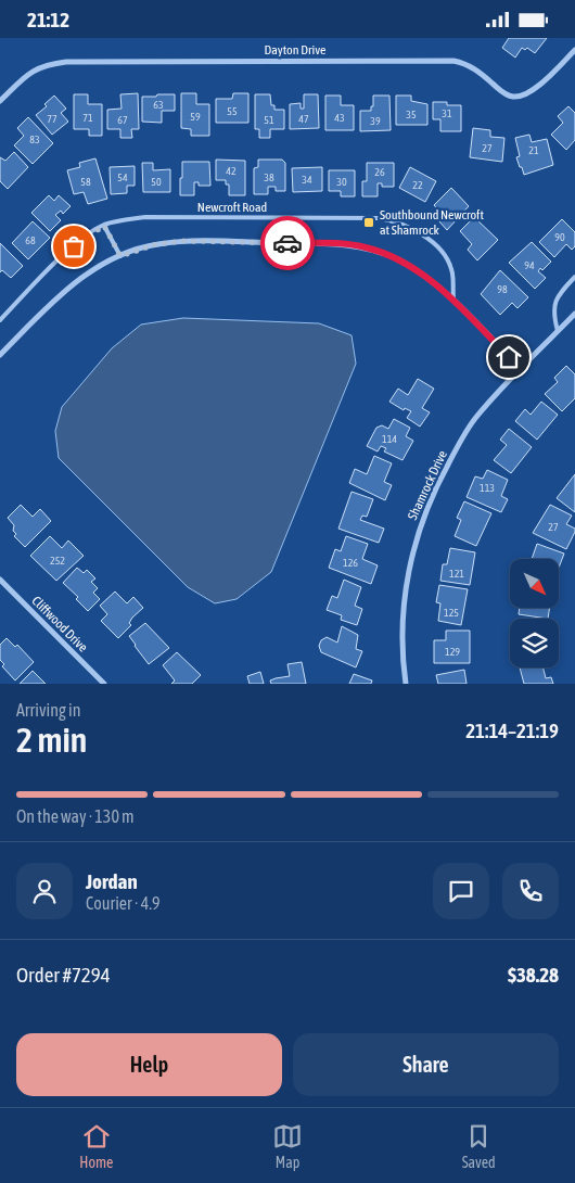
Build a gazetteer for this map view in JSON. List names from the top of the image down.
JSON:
{
  "streets": {
    "street": ["Dayton Drive", "Shamrock Drive", "Cliffwood Drive"],
    "lane": ["Newcroft Road"]
  },
  "places": {
    "transit": ["Southbound Newcroft at Shamrock"]
  },
  "house_numbers": [
    "63",
    "55",
    "31",
    "35",
    "59",
    "71",
    "43",
    "77",
    "47",
    "67",
    "51",
    "39",
    "83",
    "27",
    "21",
    "42",
    "26",
    "54",
    "38",
    "34",
    "58",
    "50",
    "30",
    "22",
    "90",
    "68",
    "94",
    "98",
    "114",
    "113",
    "27",
    "252",
    "126",
    "121",
    "125",
    "129"
  ],
  "north": "bottom right",
  "page": {
    "status": "21:12",
    "heading": ["2 min", "Arriving in", "21:14–21:19"],
    "panel": [
      "Jordan",
      "Courier · 4.9",
      "Order #7294",
      "$38.28"
    ],
    "bar": "On the way · 130 m",
    "buttons": ["Help", "Share"],
    "tabs": ["Home", "Map", "Saved"]
  }
}
